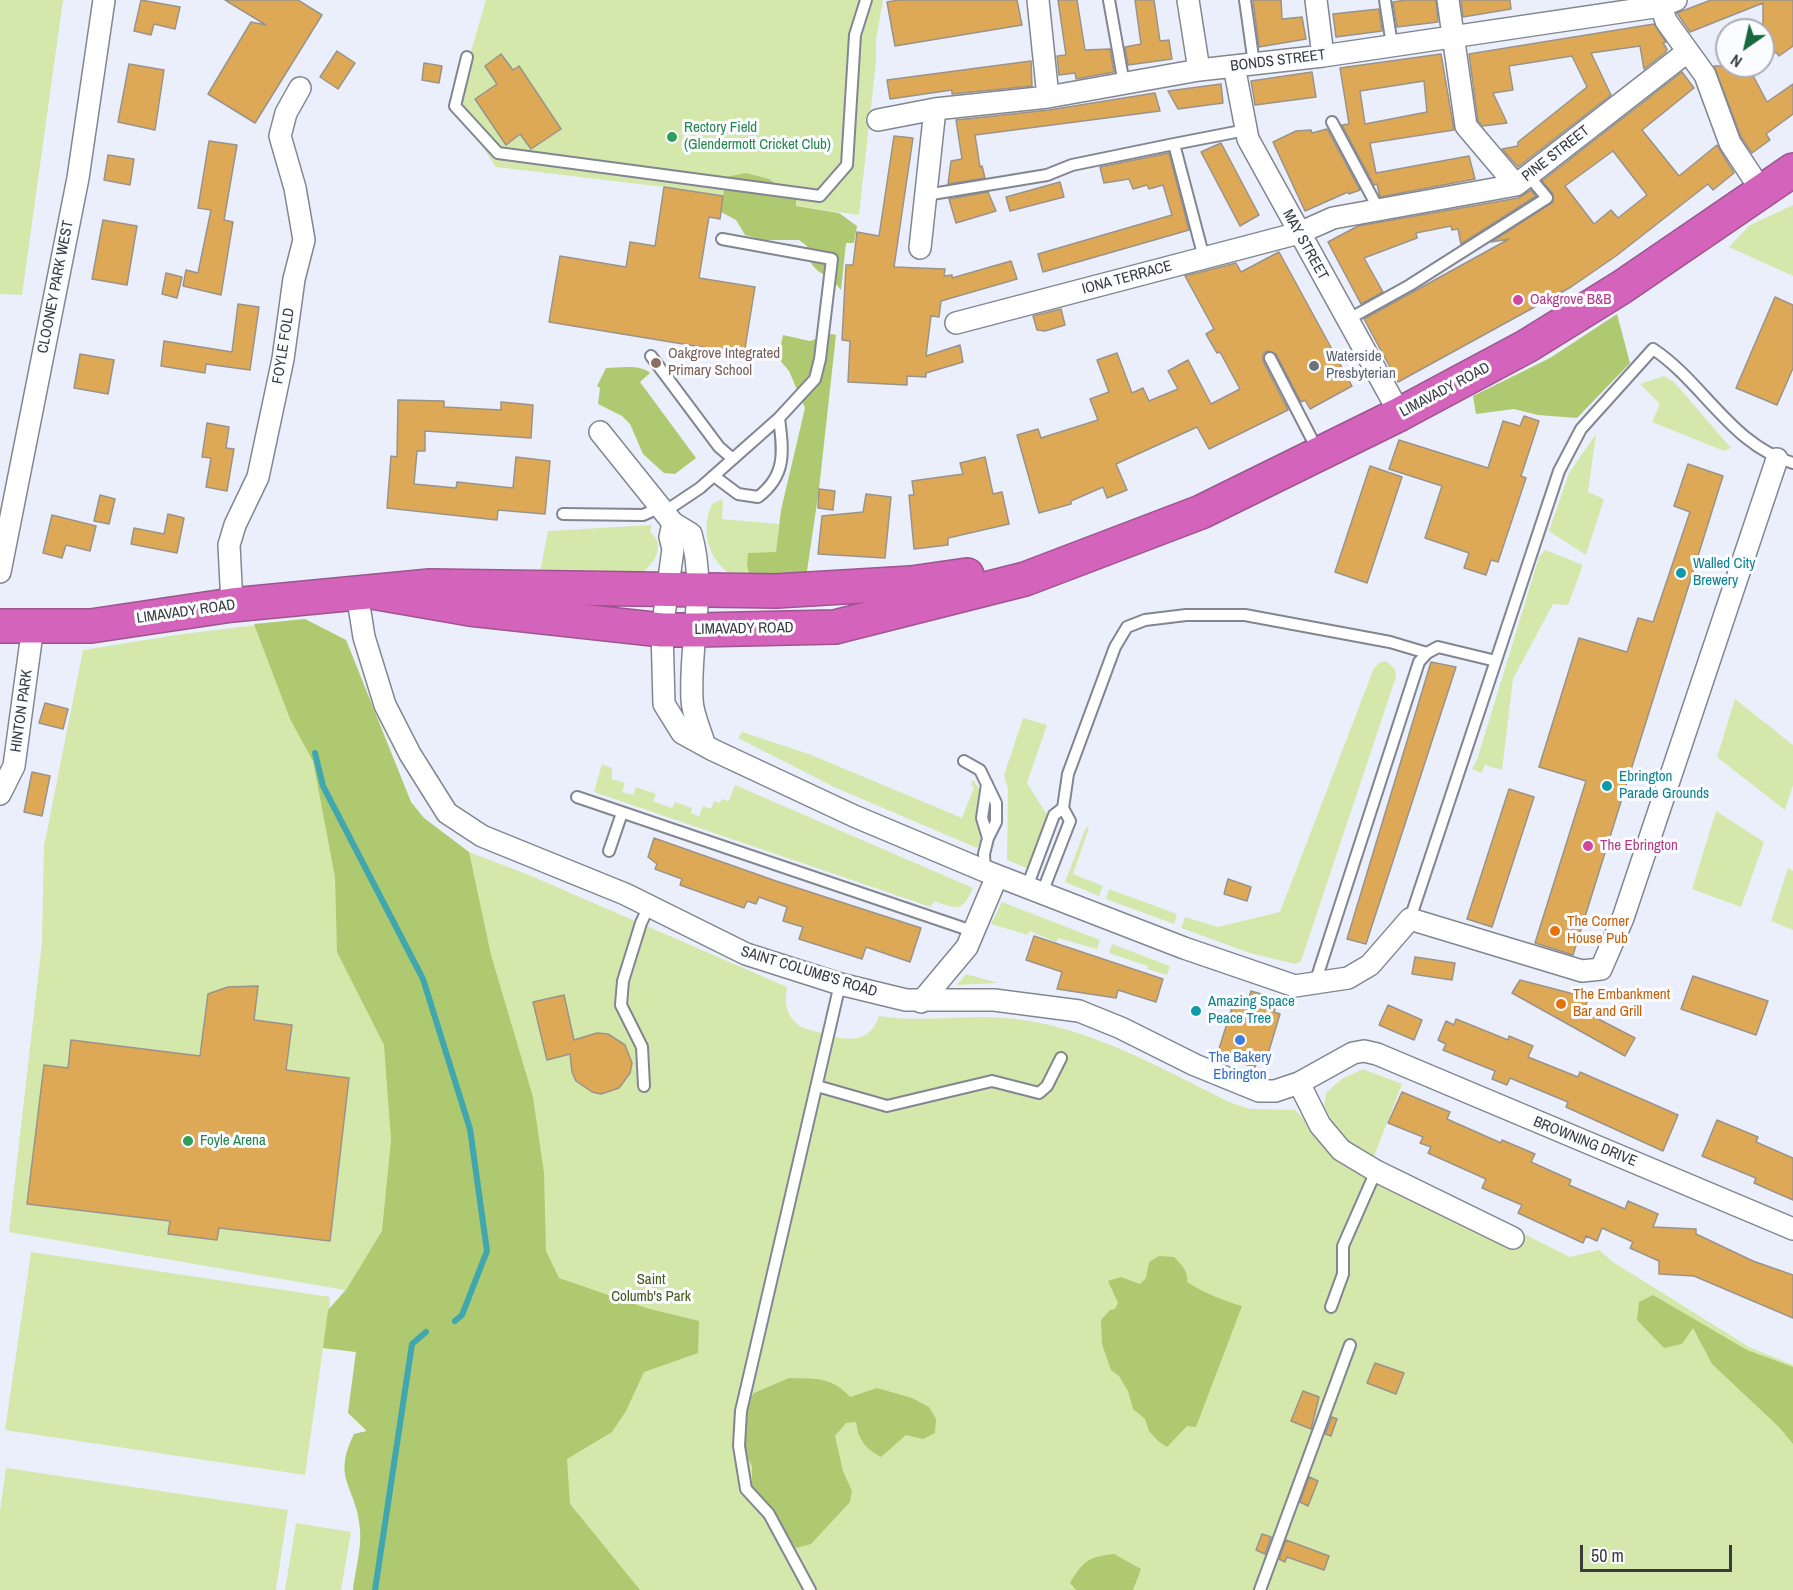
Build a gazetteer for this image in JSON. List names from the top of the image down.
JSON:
{
  "streets": {
    "highway": ["LIMAVADY ROAD"],
    "street": [
      "BONDS STREET",
      "PINE STREET",
      "MAY STREET",
      "IONA TERRACE",
      "CLOONEY PARK WEST",
      "FOYLE FOLD",
      "HINTON PARK",
      "SAINT COLUMB'S ROAD",
      "BROWNING DRIVE"
    ]
  },
  "crossings": [
    ["BONDS STREET", "MAY STREET"],
    ["PINE STREET", "MAY STREET"],
    ["PINE STREET", "IONA TERRACE"],
    ["MAY STREET", "IONA TERRACE"],
    ["MAY STREET", "LIMAVADY ROAD"],
    ["FOYLE FOLD", "LIMAVADY ROAD"],
    ["LIMAVADY ROAD", "HINTON PARK"],
    ["LIMAVADY ROAD", "SAINT COLUMB'S ROAD"],
    ["SAINT COLUMB'S ROAD", "BROWNING DRIVE"]
  ],
  "parks": ["Saint Columb's Park"],
  "places": [
    "Rectory Field (Glendermott Cricket Club)",
    "Oakgrove B&B",
    "Oakgrove Integrated Primary School",
    "Waterside Presbyterian",
    "Walled City Brewery",
    "Ebrington Parade Grounds",
    "The Ebrington",
    "The Corner House Pub",
    "The Embankment Bar and Grill",
    "Amazing Space Peace Tree",
    "The Bakery Ebrington",
    "Foyle Arena"
  ],
  "scale_bar": "50 m",
  "north": "bottom left"
}
